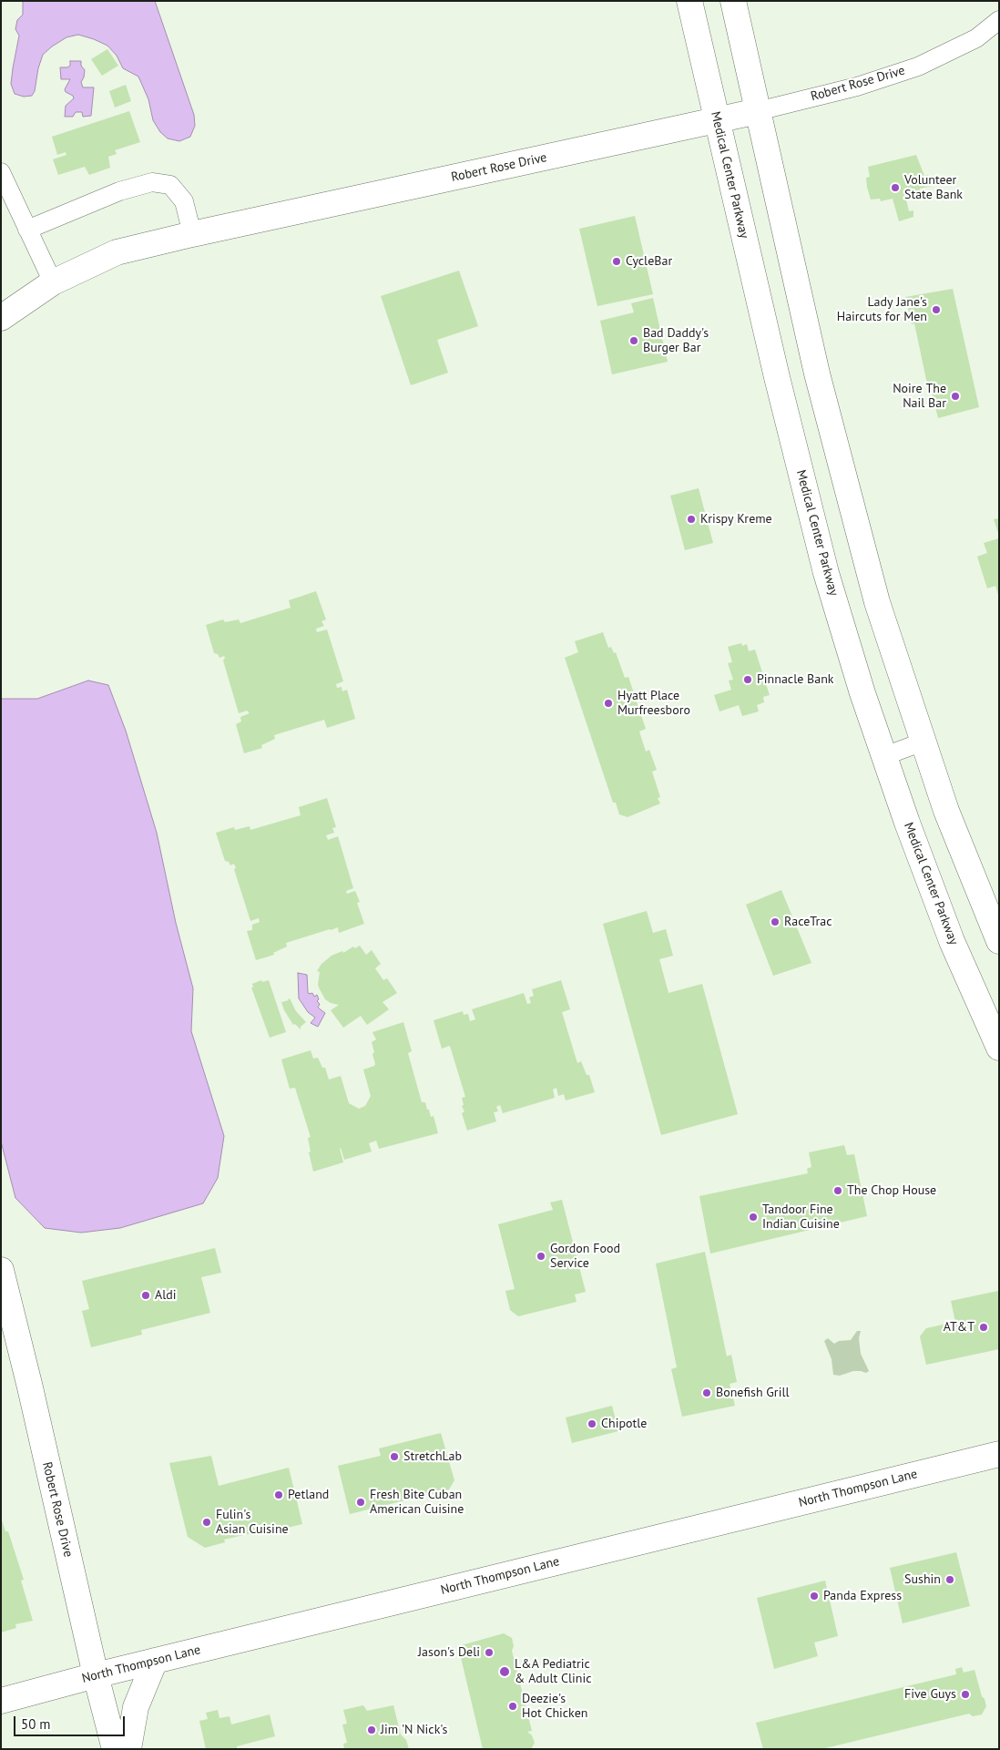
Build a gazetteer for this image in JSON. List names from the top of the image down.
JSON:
{
  "streets": {
    "main road": ["Robert Rose Drive", "Medical Center Parkway", "North Thompson Lane"]
  },
  "crossings": [
    ["Robert Rose Drive", "Medical Center Parkway"],
    ["Robert Rose Drive", "North Thompson Lane"]
  ],
  "places": [
    "Volunteer State Bank",
    "CycleBar",
    "Lady Jane's Haircuts for Men",
    "Bad Daddy's Burger Bar",
    "Noire The Nail Bar",
    "Krispy Kreme",
    "Pinnacle Bank",
    "Hyatt Place Murfreesboro",
    "RaceTrac",
    "The Chop House",
    "Tandoor Fine Indian Cuisine",
    "Gordon Food Service",
    "Aldi",
    "AT&T",
    "Bonefish Grill",
    "Chipotle",
    "StretchLab",
    "Petland",
    "Fresh Bite Cuban American Cuisine",
    "Fulin's Asian Cuisine",
    "Sushin",
    "Panda Express",
    "Jason's Deli",
    "L&A Pediatric & Adult Clinic",
    "Five Guys",
    "Deezie's Hot Chicken",
    "Jim 'N Nick's"
  ],
  "scale_bar": "50 m"
}
